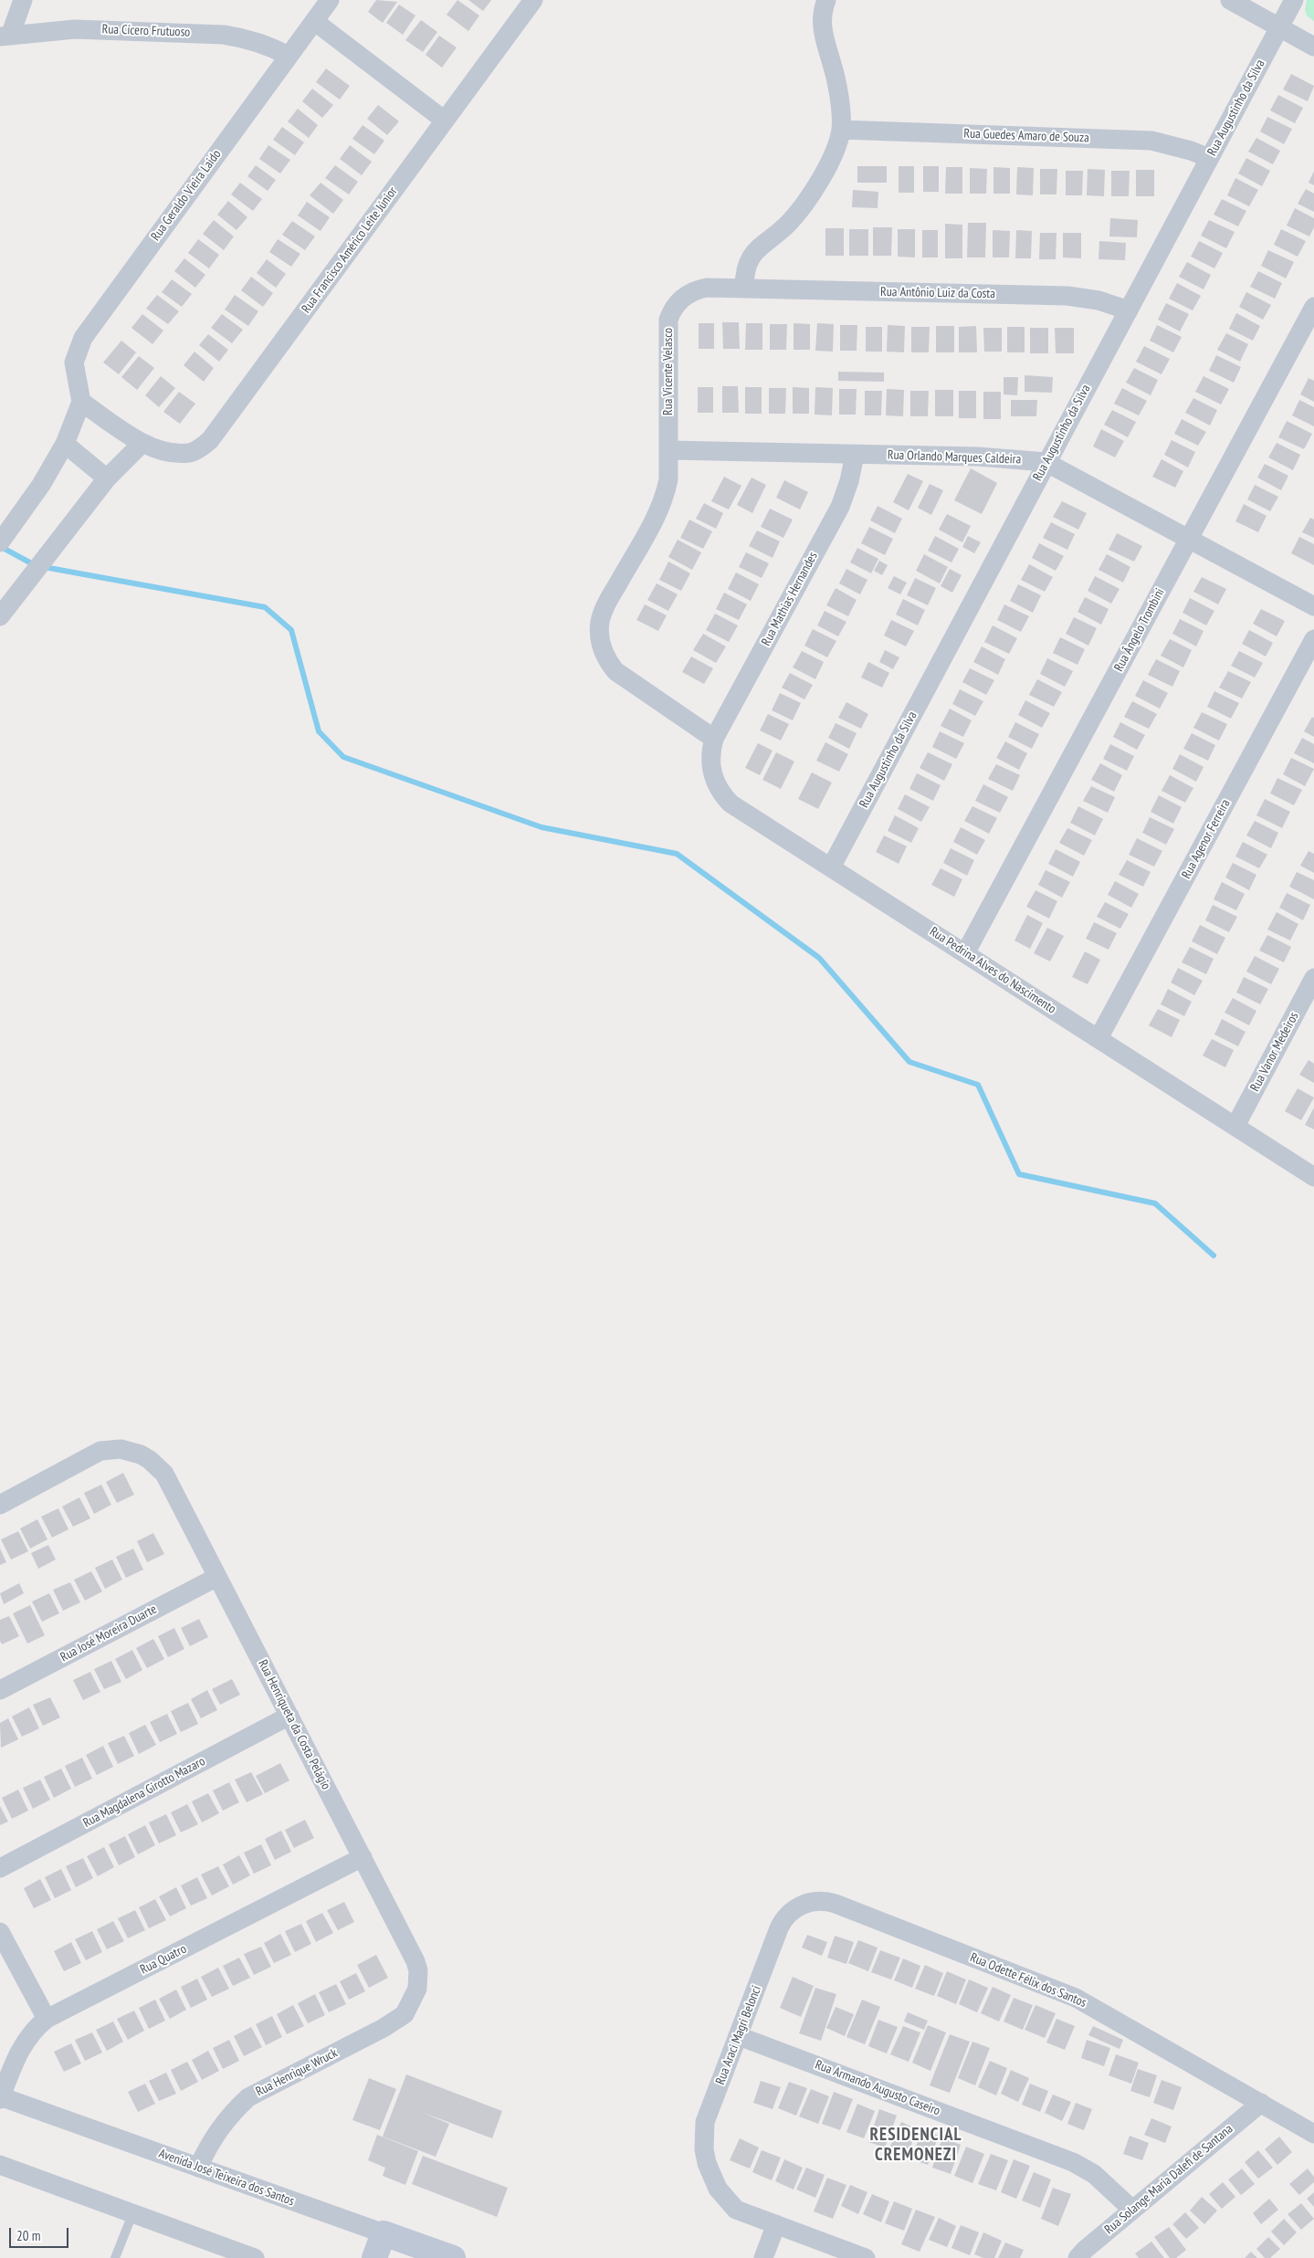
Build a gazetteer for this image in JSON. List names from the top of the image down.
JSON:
{
  "streets": {
    "street": [
      "Rua Cícero Frutuoso",
      "Rua Augustinho da Silva",
      "Rua Guedes Amaro de Souza",
      "Rua Geraldo Vieira Laido",
      "Rua Francisco Américo Leite Júnior",
      "Rua Antônio Luiz da Costa",
      "Rua Vicente Velasco",
      "Rua Orlando Marques Caldeira",
      "Rua Mathias Hernandes",
      "Rua Ângelo Trombini",
      "Rua Agenor Ferreira",
      "Rua Pedrina Alves do Nascimento",
      "Rua Vanor Medeiros",
      "Rua José Moreira Duarte",
      "Rua Henriqueta da Costa Pelágio",
      "Rua Magdalena Girotto Mazaro",
      "Rua Quatro",
      "Rua Odette Félix dos Santos",
      "Rua Araci Magri Belonci",
      "Rua Henrique Wruck",
      "Rua Armando Augusto Caseiro",
      "Avenida José Teixeira dos Santos",
      "Rua Solange Maria Dalefi de Santana"
    ]
  },
  "crossings": [
    ["Rua Cícero Frutuoso", "Rua Geraldo Vieira Laido"],
    ["Rua Augustinho da Silva", "Rua Guedes Amaro de Souza"],
    ["Rua Augustinho da Silva", "Rua Antônio Luiz da Costa"],
    ["Rua Augustinho da Silva", "Rua Orlando Marques Caldeira"],
    ["Rua Augustinho da Silva", "Rua Pedrina Alves do Nascimento"],
    ["Rua Geraldo Vieira Laido", "Rua Francisco Américo Leite Júnior"],
    ["Rua Antônio Luiz da Costa", "Rua Vicente Velasco"],
    ["Rua Vicente Velasco", "Rua Orlando Marques Caldeira"],
    ["Rua Vicente Velasco", "Rua Mathias Hernandes"],
    ["Rua Vicente Velasco", "Rua Pedrina Alves do Nascimento"],
    ["Rua Orlando Marques Caldeira", "Rua Mathias Hernandes"],
    ["Rua Orlando Marques Caldeira", "Rua Ângelo Trombini"],
    ["Rua Mathias Hernandes", "Rua Pedrina Alves do Nascimento"],
    ["Rua Ângelo Trombini", "Rua Pedrina Alves do Nascimento"],
    ["Rua Agenor Ferreira", "Rua Pedrina Alves do Nascimento"],
    ["Rua Pedrina Alves do Nascimento", "Rua Vanor Medeiros"],
    ["Rua José Moreira Duarte", "Rua Henriqueta da Costa Pelágio"],
    ["Rua Henriqueta da Costa Pelágio", "Rua Magdalena Girotto Mazaro"],
    ["Rua Henriqueta da Costa Pelágio", "Rua Quatro"],
    ["Rua Henriqueta da Costa Pelágio", "Rua Henrique Wruck"],
    ["Rua Quatro", "Avenida José Teixeira dos Santos"],
    ["Rua Odette Félix dos Santos", "Rua Araci Magri Belonci"],
    ["Rua Odette Félix dos Santos", "Rua Solange Maria Dalefi de Santana"],
    ["Rua Araci Magri Belonci", "Rua Armando Augusto Caseiro"],
    ["Rua Henrique Wruck", "Avenida José Teixeira dos Santos"],
    ["Rua Armando Augusto Caseiro", "Rua Solange Maria Dalefi de Santana"]
  ],
  "districts": ["RESIDENCIAL CREMONEZI"],
  "scale_bar": "20 m"
}
